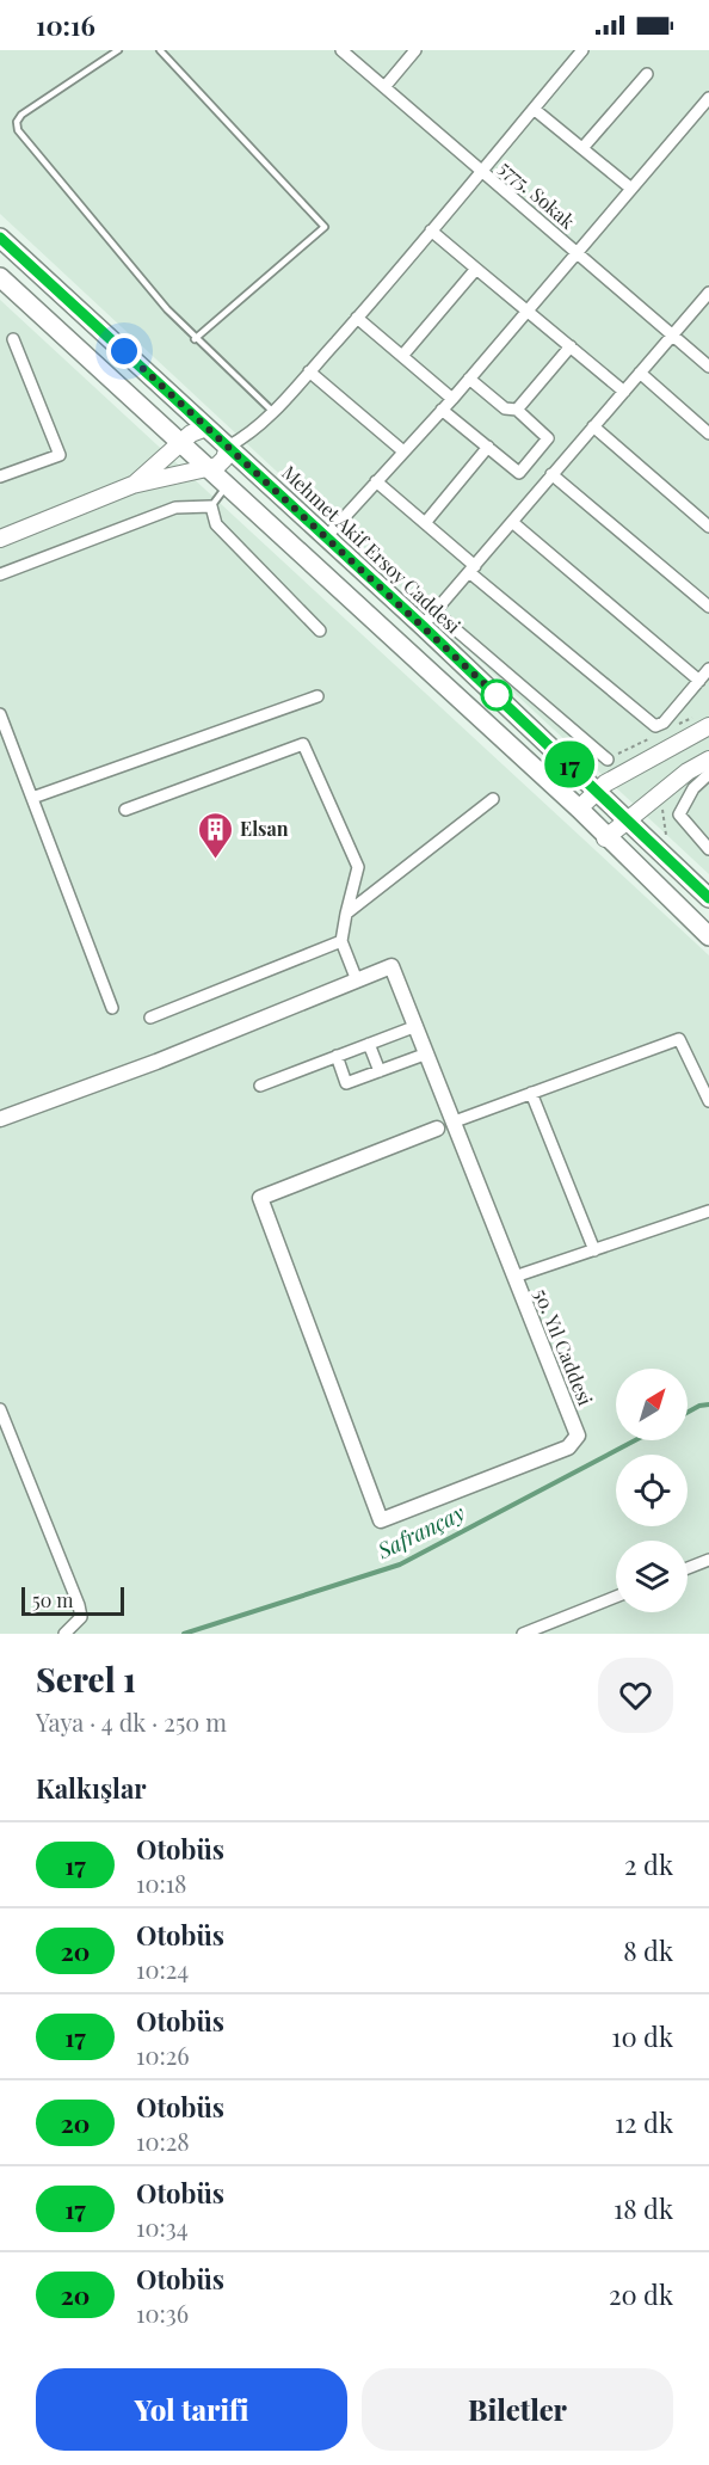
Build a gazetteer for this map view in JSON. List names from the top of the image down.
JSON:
{
  "streets": {
    "main road": ["Mehmet Akif Ersoy Caddesi"],
    "street": ["5775. Sokak", "50. Yıl Caddesi"]
  },
  "water": ["Safrançay"],
  "places": {
    "building": ["Elsan"]
  },
  "lines": ["bus line 17"],
  "scale_bar": "50 m",
  "north": "top right",
  "page": {
    "status": "10:16",
    "on_map": "17",
    "scale": "50 m",
    "heading": [
      ["Serel 1", "Yaya · 4 dk · 250 m"],
      "Kalkışlar"
    ],
    "list": [
      {
        "mark": "17",
        "name": "Otobüs",
        "note": "10:18",
        "value": "2 dk"
      },
      {
        "mark": "20",
        "name": "Otobüs",
        "note": "10:24",
        "value": "8 dk"
      },
      {
        "mark": "17",
        "name": "Otobüs",
        "note": "10:26",
        "value": "10 dk"
      },
      {
        "mark": "20",
        "name": "Otobüs",
        "note": "10:28",
        "value": "12 dk"
      },
      {
        "mark": "17",
        "name": "Otobüs",
        "note": "10:34",
        "value": "18 dk"
      },
      {
        "mark": "20",
        "name": "Otobüs",
        "note": "10:36",
        "value": "20 dk"
      }
    ],
    "buttons": ["Yol tarifi", "Biletler"]
  }
}
